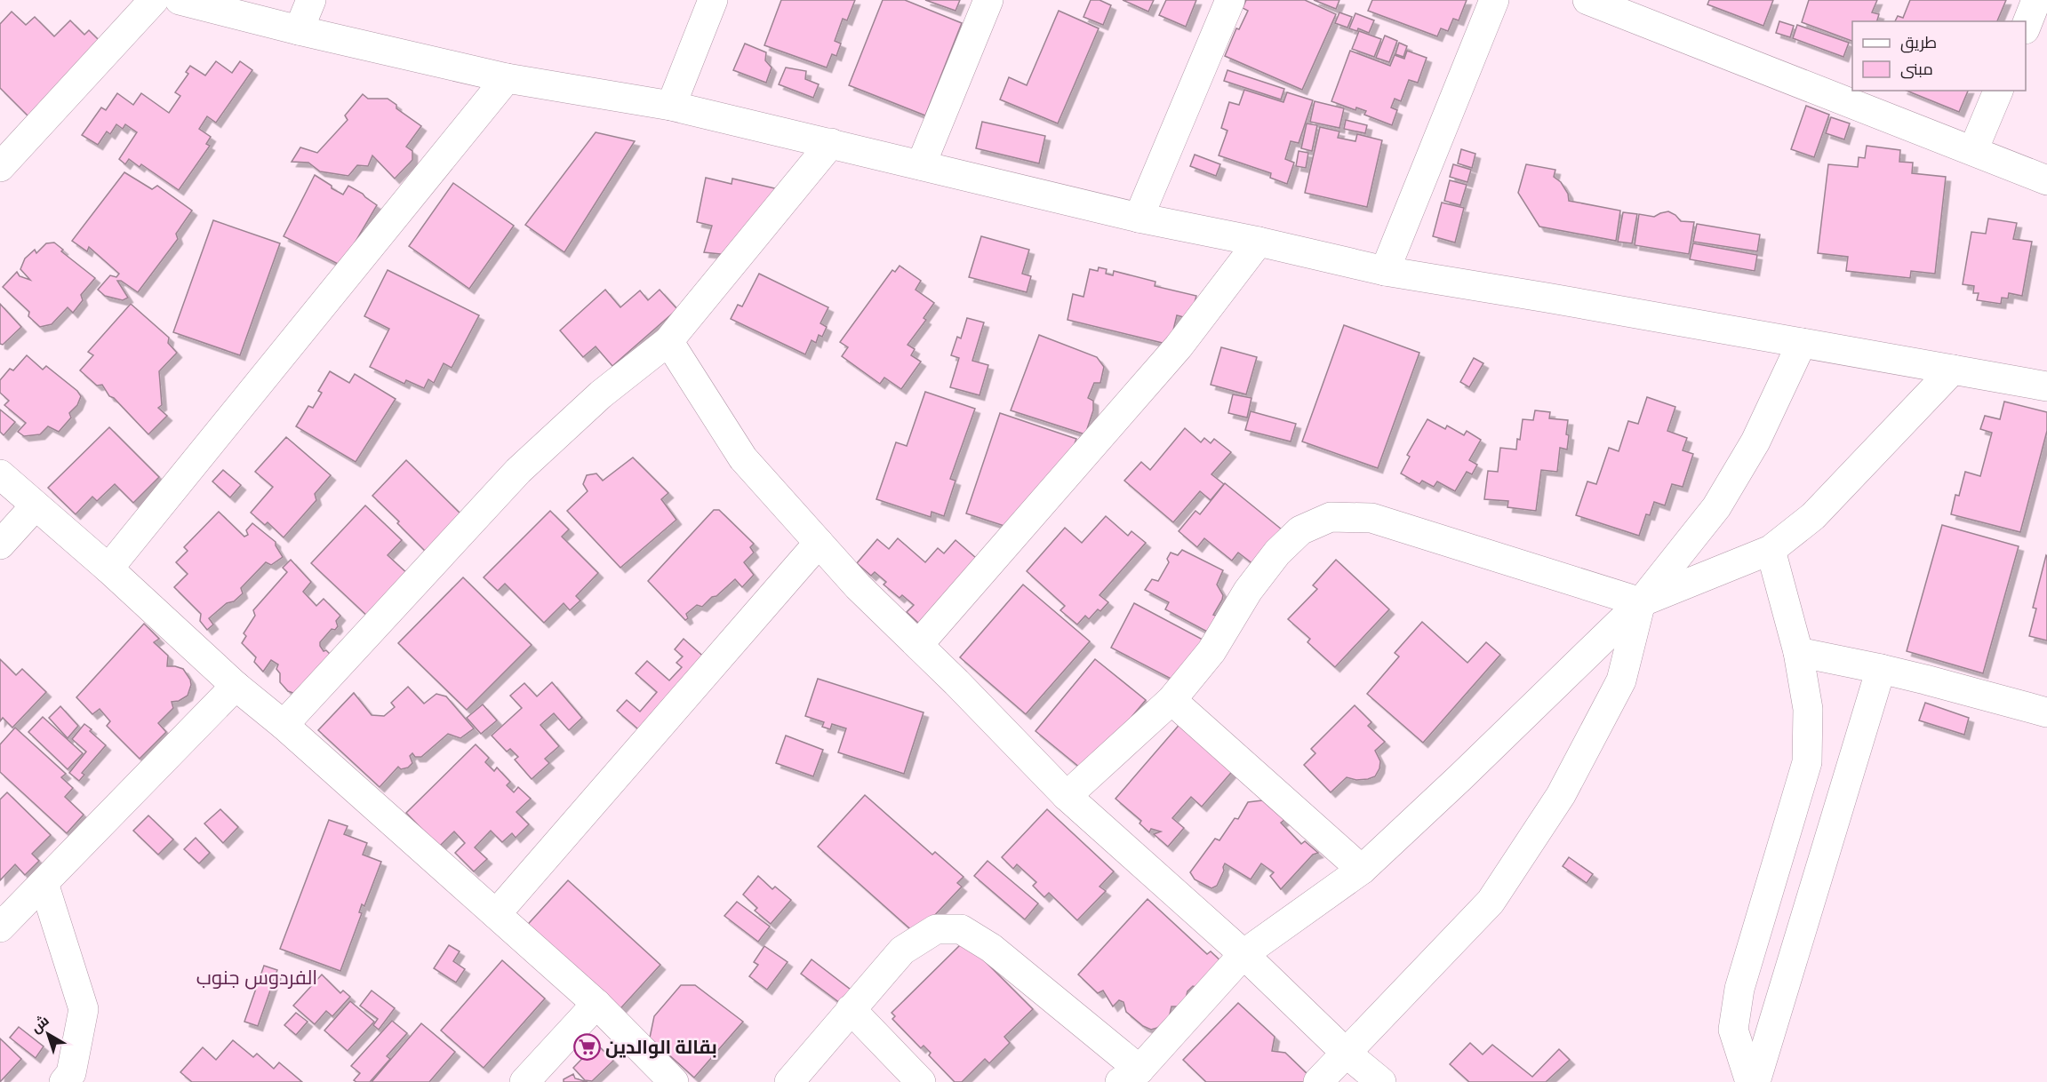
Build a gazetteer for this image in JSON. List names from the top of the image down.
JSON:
{
  "districts": ["الفردوس جنوب"],
  "places": {
    "supermarket": ["بقالة الوالدين"]
  },
  "legend": ["طريق", "مبنى"],
  "north": "top left"
}
